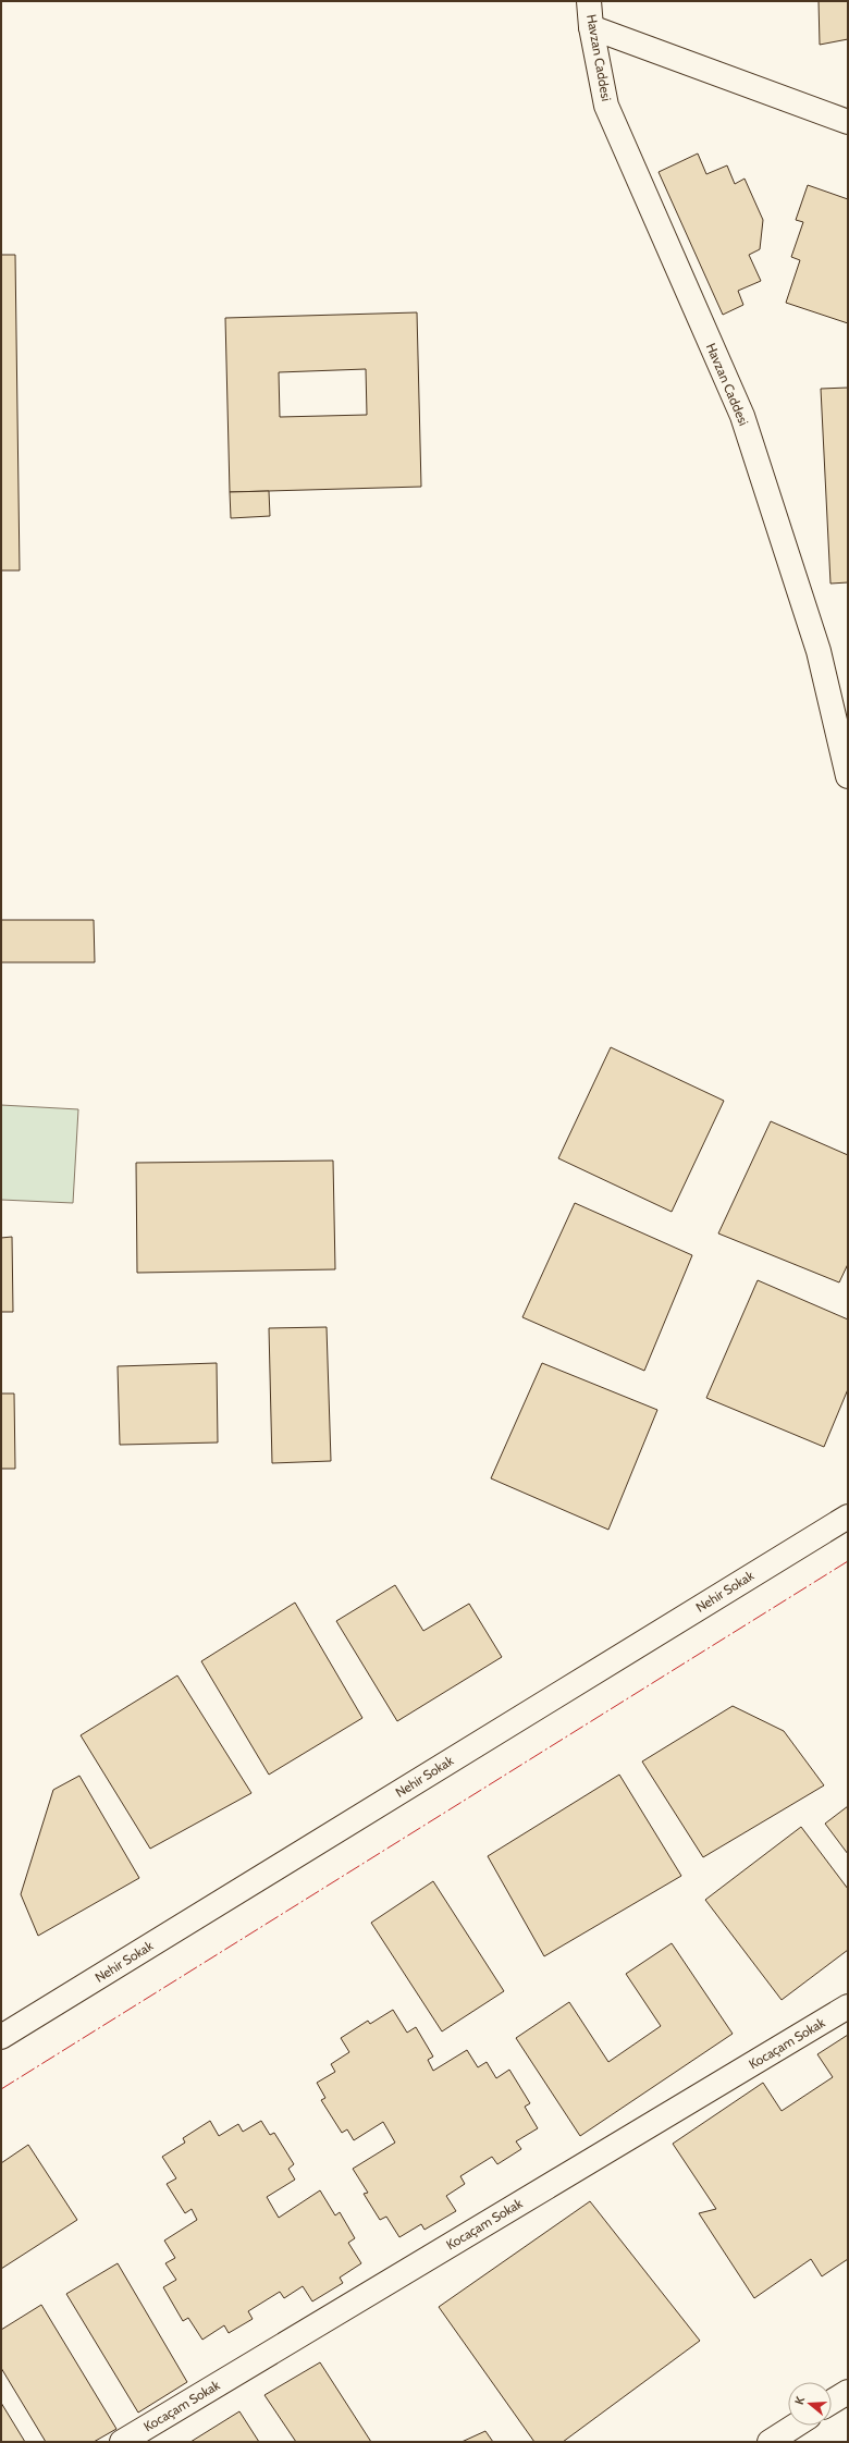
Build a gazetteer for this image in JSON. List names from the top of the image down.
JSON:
{
  "streets": {
    "street": ["Havzan Caddesi", "Nehir Sokak", "Kocaçam Sokak"]
  },
  "north": "left"
}
